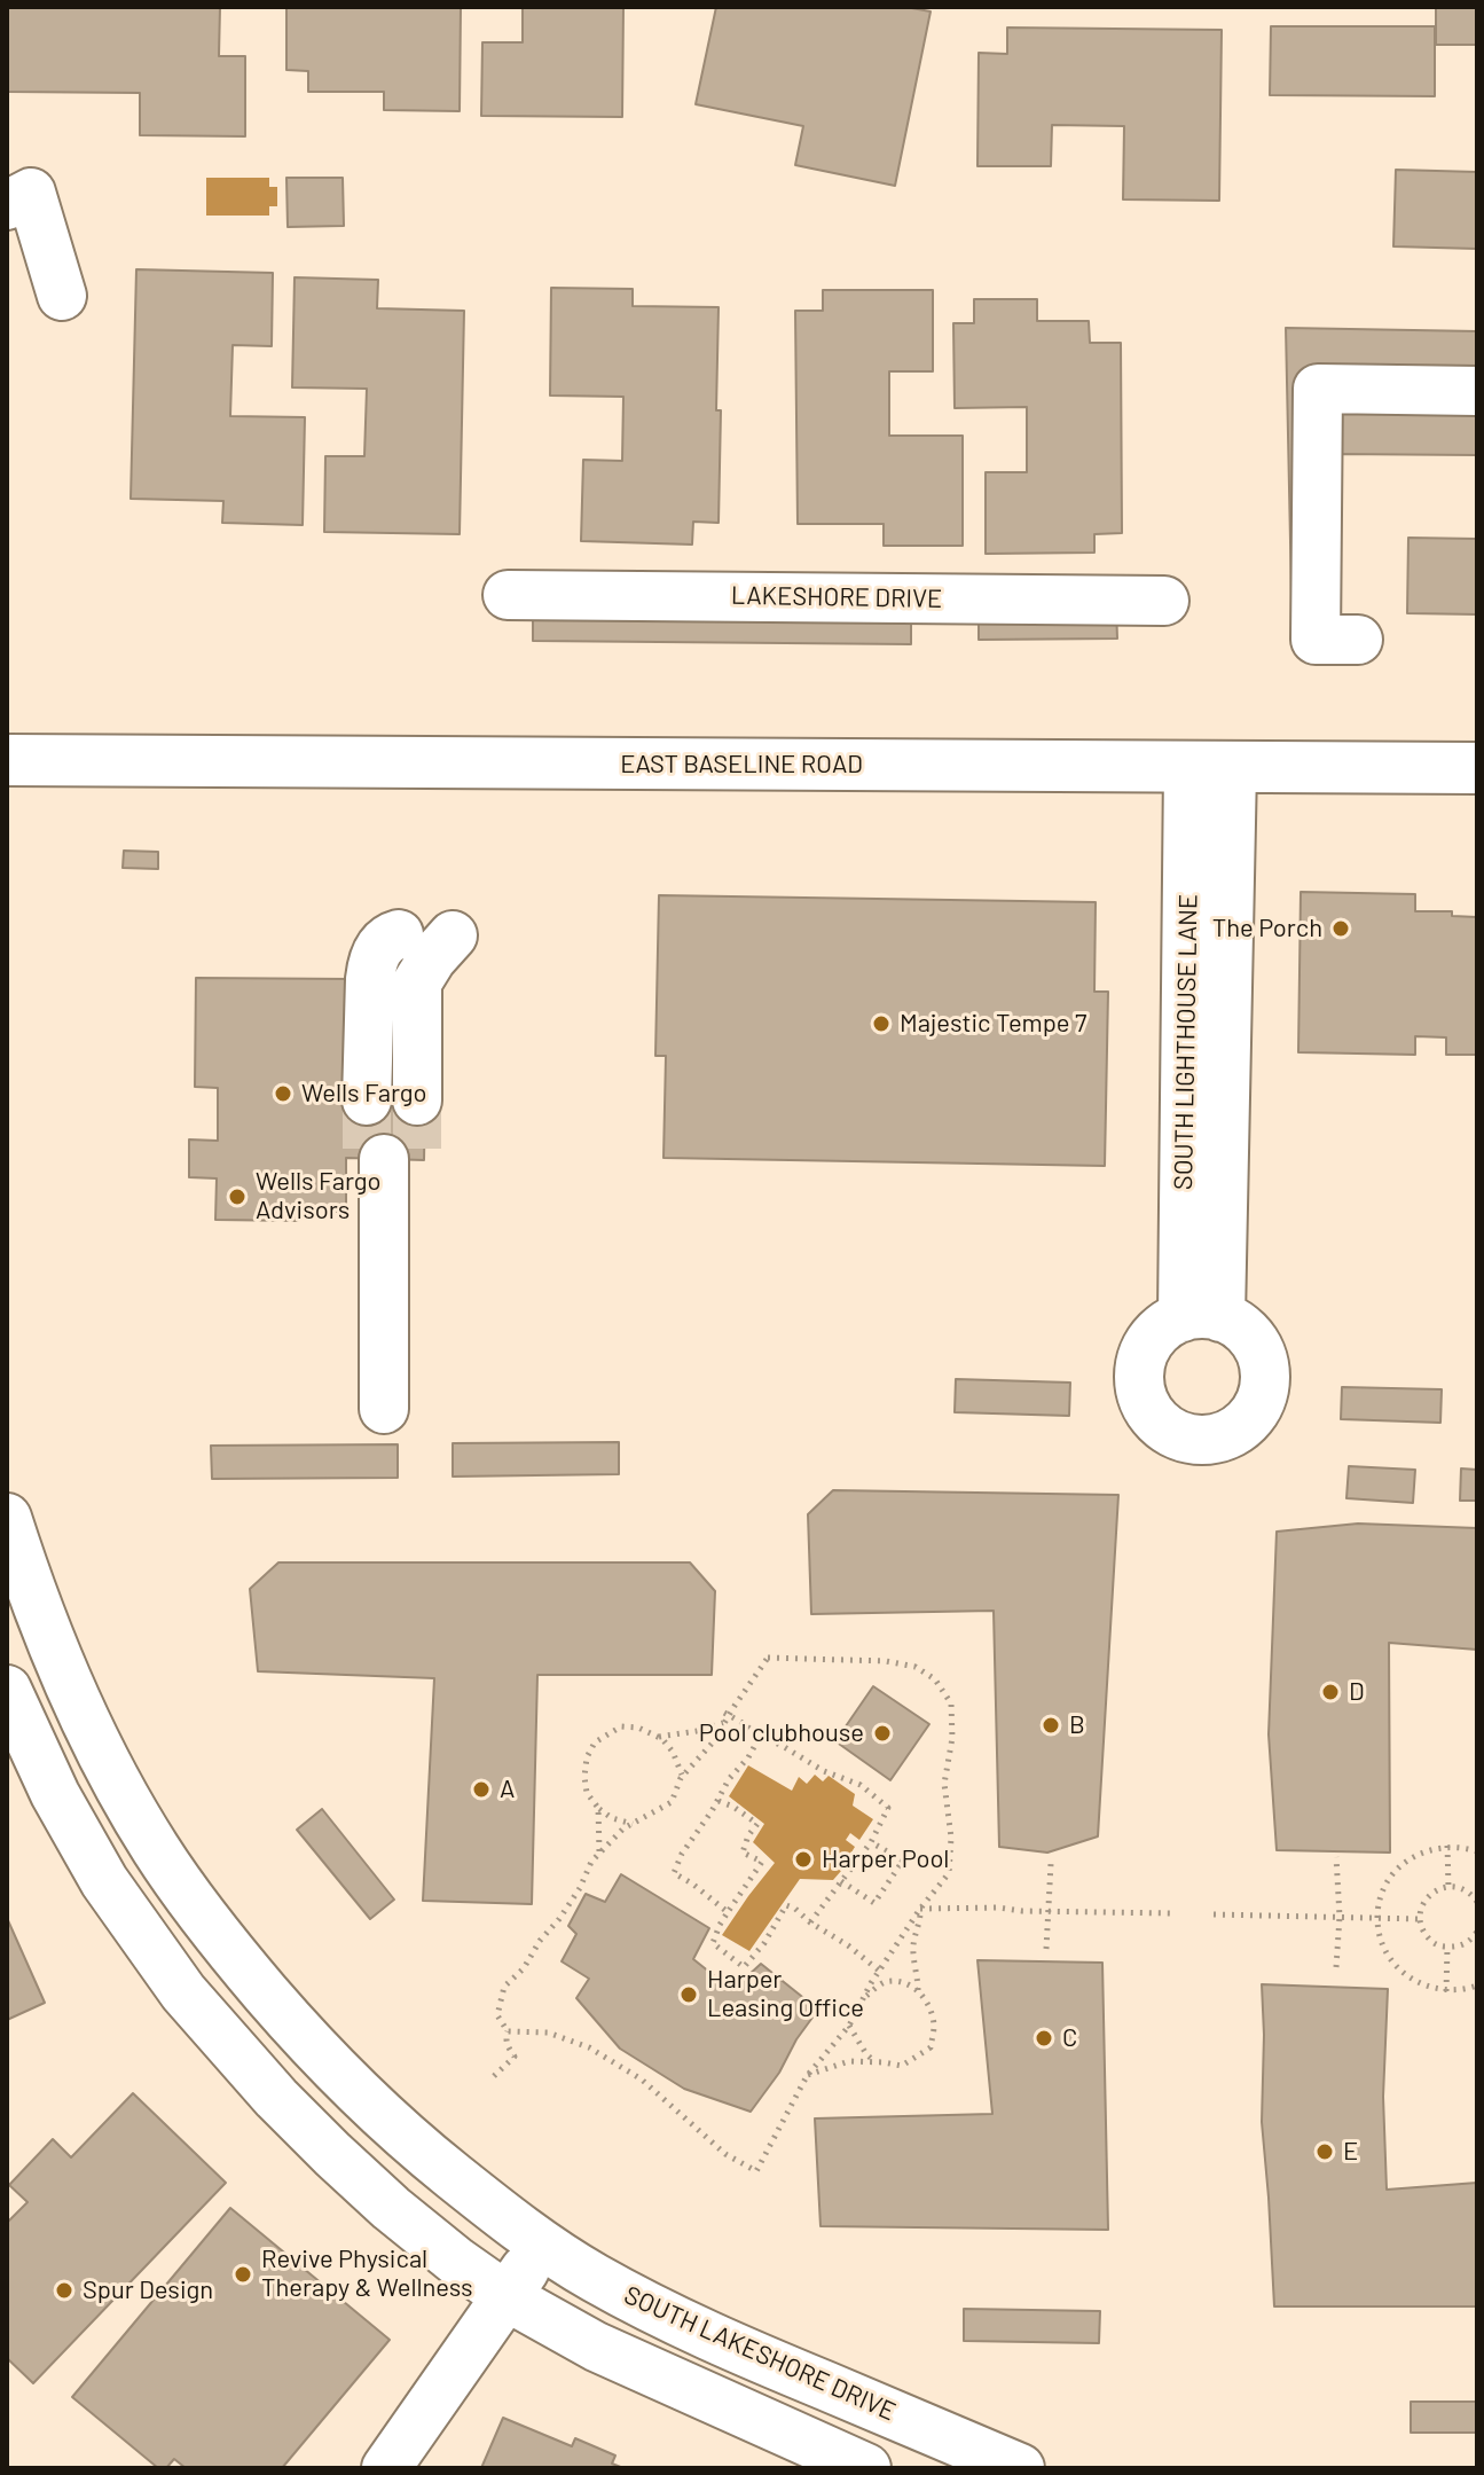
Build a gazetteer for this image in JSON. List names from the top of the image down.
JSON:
{
  "streets": {
    "main road": ["EAST BASELINE ROAD"],
    "street": ["LAKESHORE DRIVE", "SOUTH LIGHTHOUSE LANE", "SOUTH LAKESHORE DRIVE"]
  },
  "crossings": [
    ["EAST BASELINE ROAD", "SOUTH LIGHTHOUSE LANE"]
  ],
  "places": [
    "The Porch",
    "Majestic Tempe 7",
    "Wells Fargo",
    "Wells Fargo Advisors",
    "D",
    "B",
    "Pool clubhouse",
    "A",
    "Harper Pool",
    "Harper Leasing Office",
    "C",
    "E",
    "Revive Physical Therapy & Wellness",
    "Spur Design"
  ]
}
